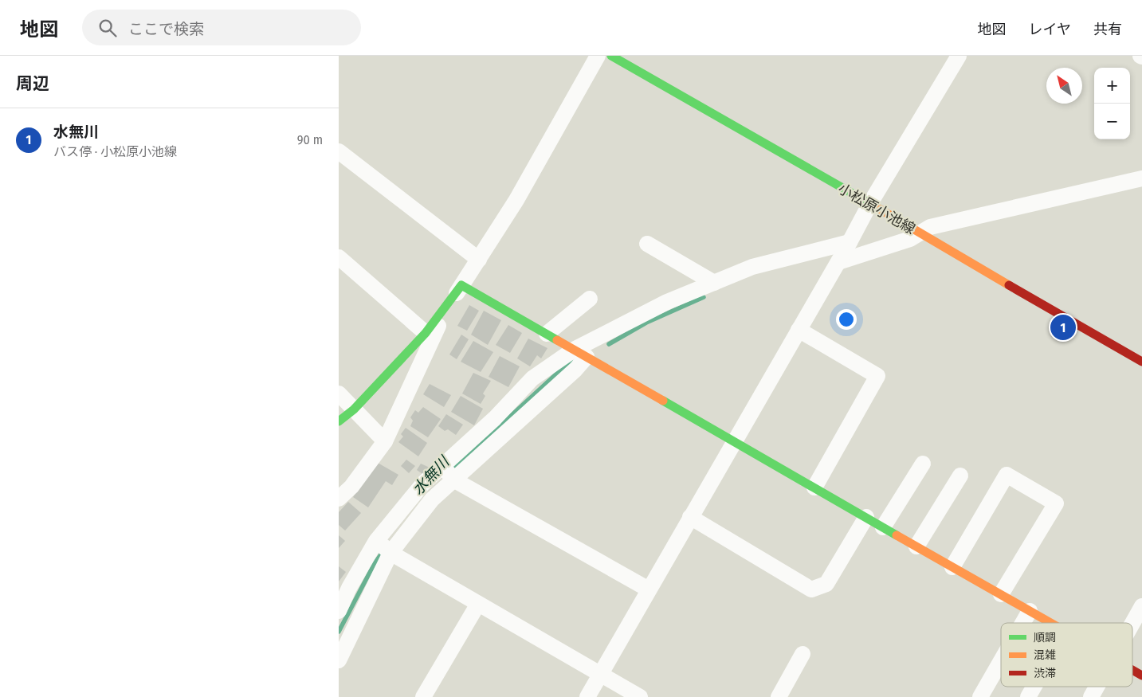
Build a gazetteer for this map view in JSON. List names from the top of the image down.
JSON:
{
  "streets": {
    "street": ["小松原小池線"]
  },
  "water": ["水無川"],
  "legend": ["順調", "混雑", "渋滞"],
  "north": "top left",
  "page": {
    "header": "地図",
    "search": "ここで検索",
    "nav": ["地図", "レイヤ", "共有"],
    "heading": "周辺",
    "map_buttons": ["+", "−"],
    "list": [
      {
        "mark": "1",
        "name": "水無川",
        "note": "バス停 · 小松原小池線",
        "value": "90 m"
      }
    ],
    "pins": "1"
  }
}
